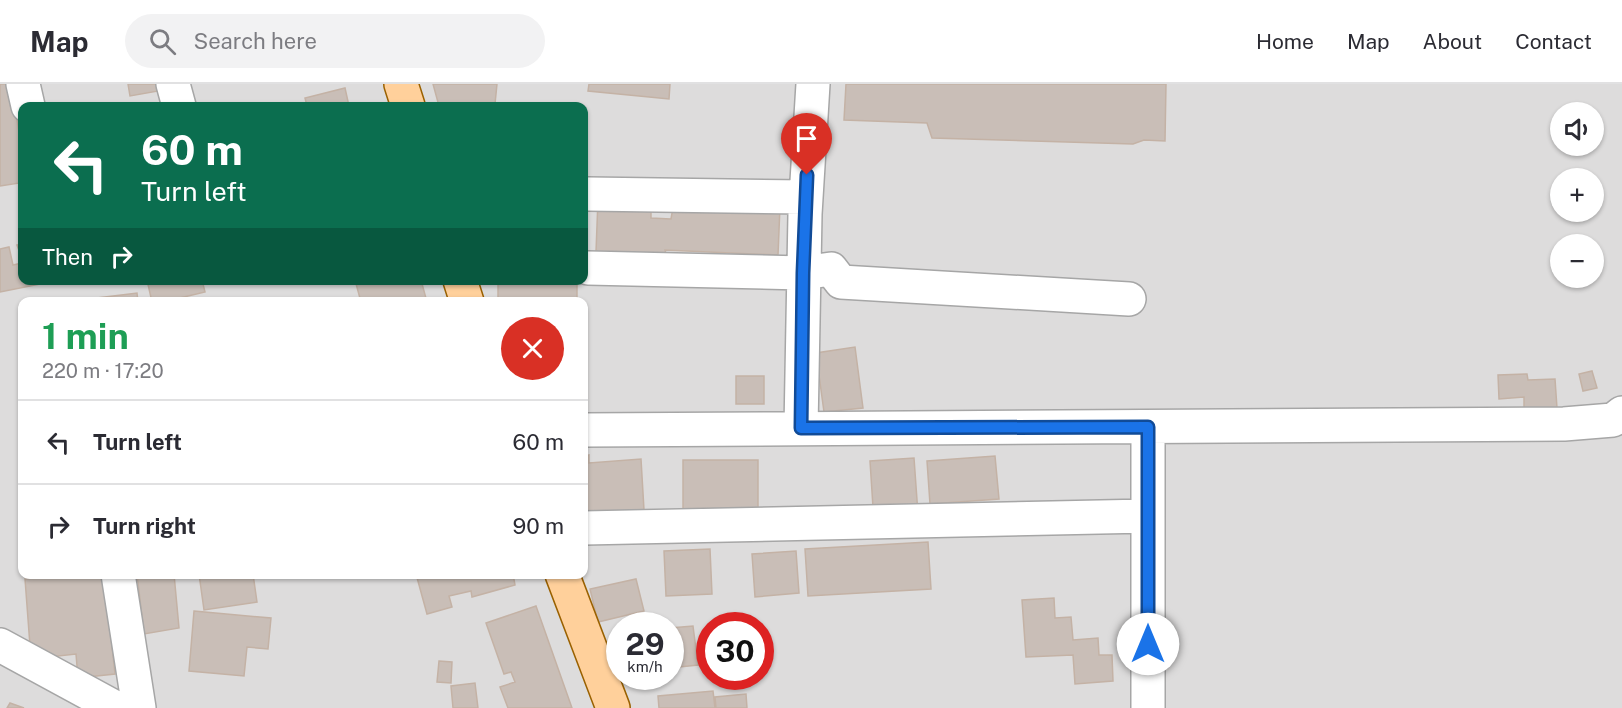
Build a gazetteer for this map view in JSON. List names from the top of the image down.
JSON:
{
  "page": {
    "header": "Map",
    "search": "Search here",
    "nav": [
      "Home",
      "Map",
      "About",
      "Contact"
    ],
    "map_buttons": ["+", "−"],
    "turn": ["60 m", "Turn left"],
    "then": "Then",
    "heading": ["1 min", "220 m · 17:20"],
    "list": [
      {
        "name": "Turn left",
        "value": "60 m"
      },
      {
        "name": "Turn right",
        "value": "90 m"
      }
    ],
    "speed": "29 km/h",
    "limit": "30"
  }
}
